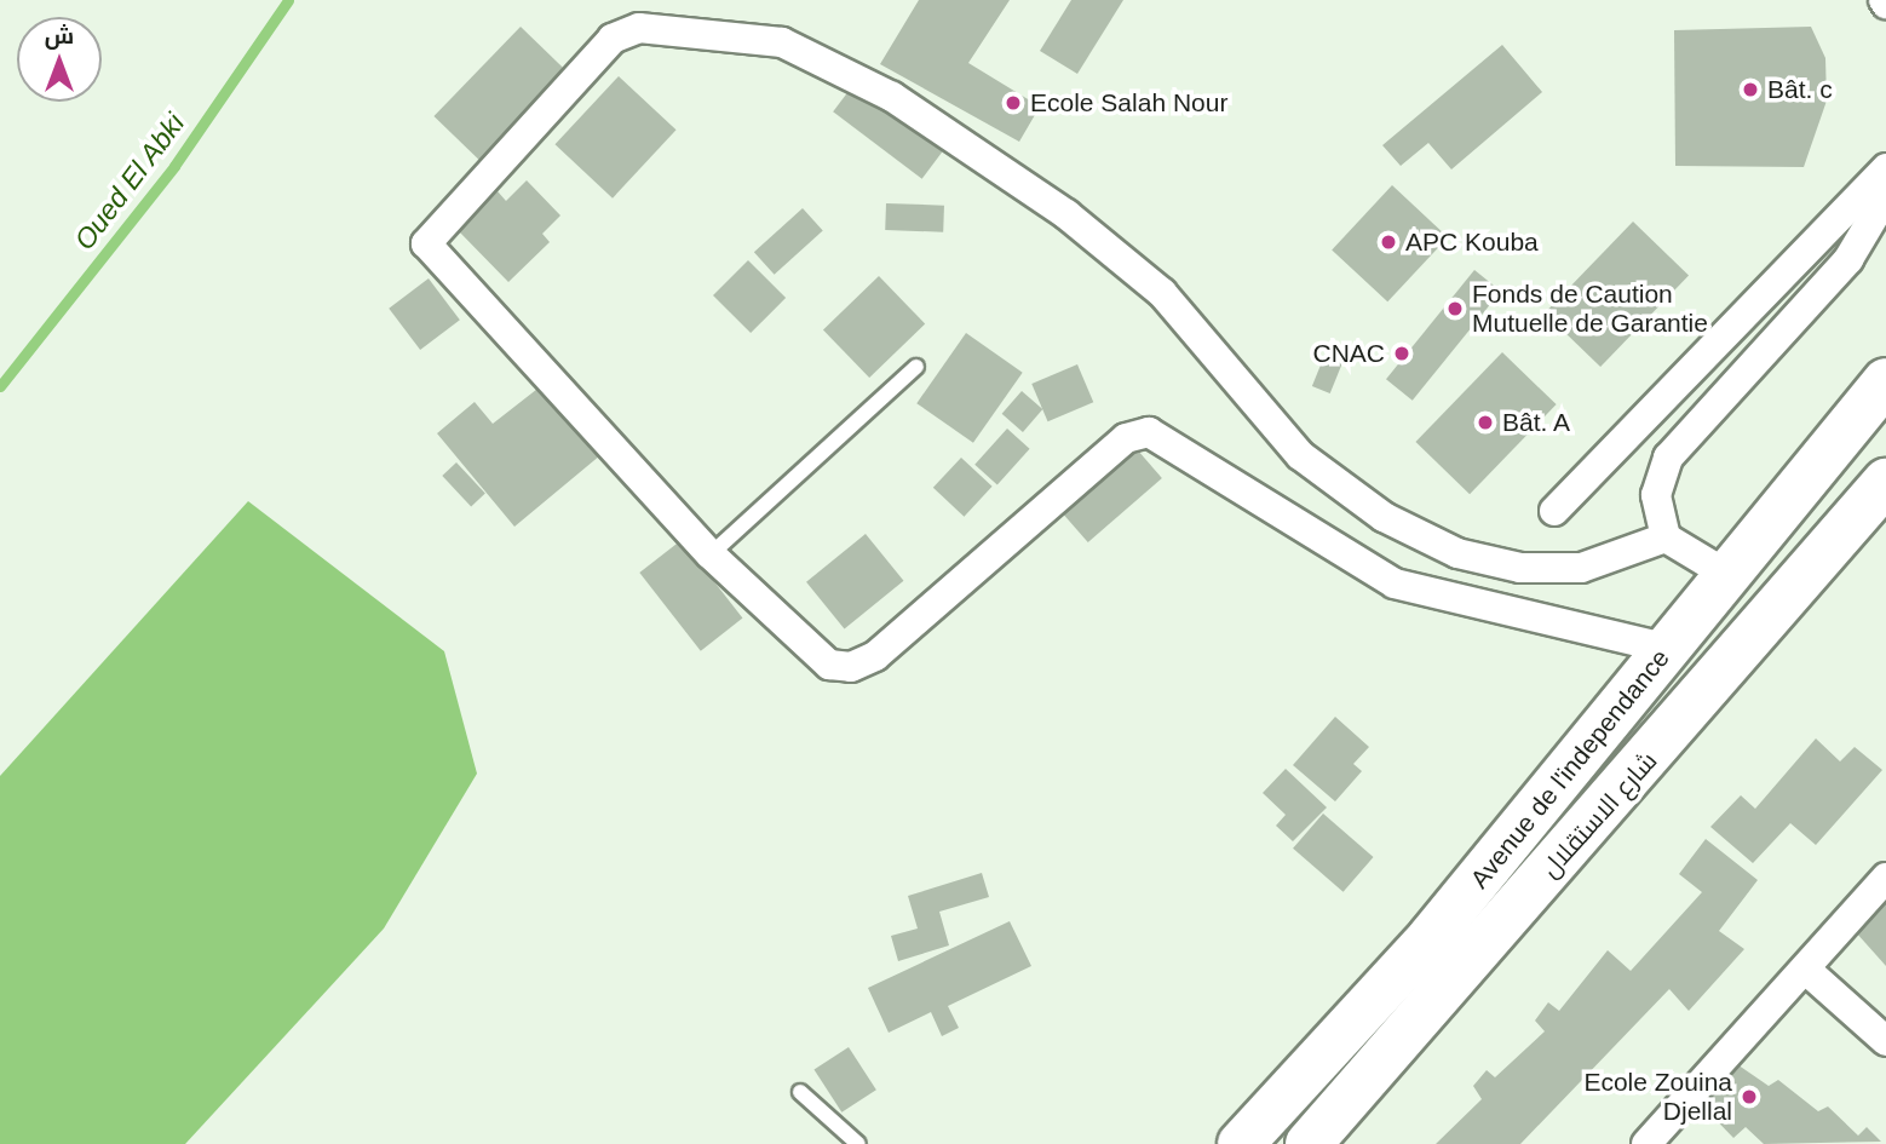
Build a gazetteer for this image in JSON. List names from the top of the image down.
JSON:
{
  "streets": {
    "main road": ["Avenue de l'independance", "شارع الاستقلال"]
  },
  "water": ["Oued El Abki"],
  "places": [
    "Bât. c",
    "Ecole Salah Nour",
    "APC Kouba",
    "Fonds de Caution Mutuelle de Garantie",
    "CNAC",
    "Bât. A",
    "Ecole Zouina Djellal"
  ],
  "north": "top"
}
